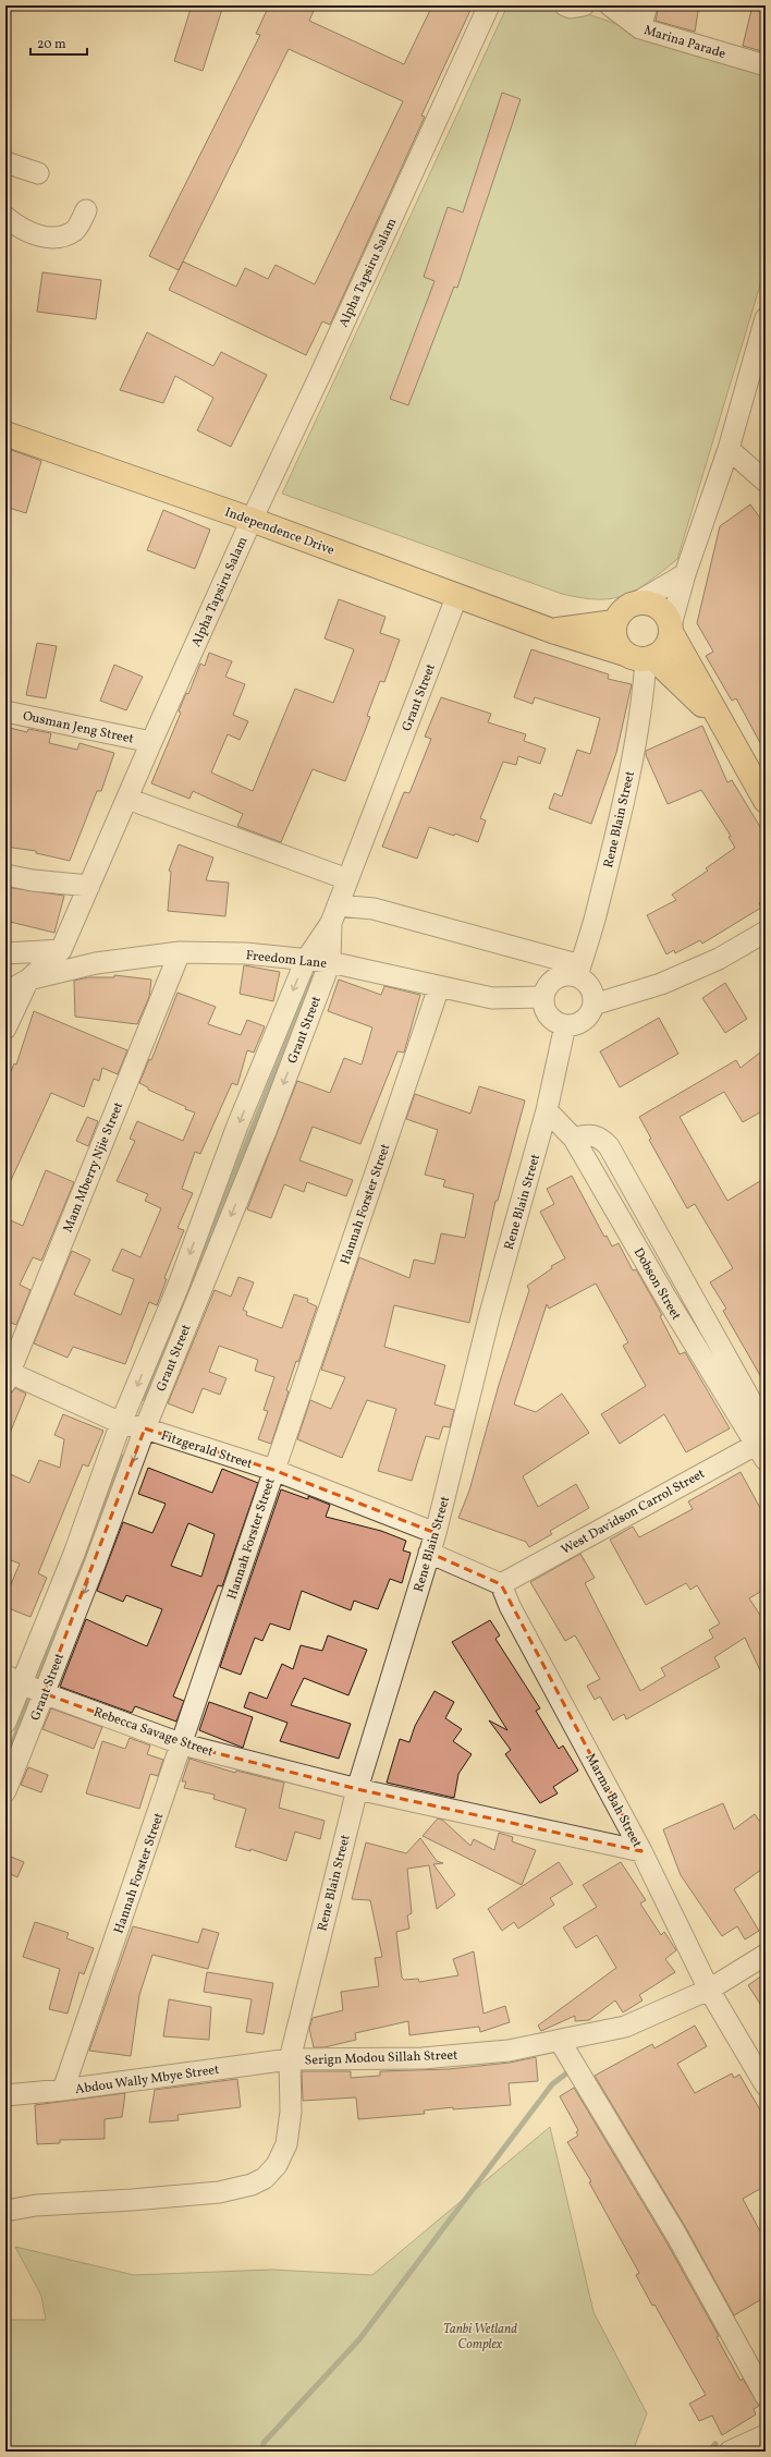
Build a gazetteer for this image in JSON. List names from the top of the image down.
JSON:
{
  "streets": {
    "highway": ["Independence Drive"],
    "street": [
      "Marina Parade",
      "Alpha Tapsiru Salam",
      "Grant Street",
      "Ousman Jeng Street",
      "Rene Blain Street",
      "Freedom Lane",
      "Mam Mberry Njie Street",
      "Hannah Forster Street",
      "Dobson Street",
      "Fitzgerald Street",
      "West Davidson Carrol Street",
      "Rebecca Savage Street",
      "Marma Bah Street",
      "Serign Modou Sillah Street",
      "Abdou Wally Mbye Street"
    ]
  },
  "crossings": [
    ["Alpha Tapsiru Salam", "Independence Drive"],
    ["Alpha Tapsiru Salam", "Ousman Jeng Street"],
    ["Alpha Tapsiru Salam", "Freedom Lane"],
    ["Independence Drive", "Grant Street"],
    ["Independence Drive", "Rene Blain Street"],
    ["Grant Street", "Freedom Lane"],
    ["Grant Street", "Fitzgerald Street"],
    ["Grant Street", "Rebecca Savage Street"],
    ["Rene Blain Street", "Freedom Lane"],
    ["Rene Blain Street", "Dobson Street"],
    ["Rene Blain Street", "Fitzgerald Street"],
    ["Rene Blain Street", "Rebecca Savage Street"],
    ["Rene Blain Street", "Serign Modou Sillah Street"],
    ["Rene Blain Street", "Abdou Wally Mbye Street"],
    ["Freedom Lane", "Mam Mberry Njie Street"],
    ["Freedom Lane", "Hannah Forster Street"],
    ["Mam Mberry Njie Street", "Fitzgerald Street"],
    ["Hannah Forster Street", "Fitzgerald Street"],
    ["Hannah Forster Street", "Rebecca Savage Street"],
    ["Hannah Forster Street", "Abdou Wally Mbye Street"],
    ["Dobson Street", "West Davidson Carrol Street"],
    ["West Davidson Carrol Street", "Marma Bah Street"],
    ["Rebecca Savage Street", "Marma Bah Street"],
    ["Marma Bah Street", "Serign Modou Sillah Street"],
    ["Serign Modou Sillah Street", "Abdou Wally Mbye Street"]
  ],
  "one_way": ["Grant Street"],
  "parks": ["Tanbi Wetland Complex"],
  "scale_bar": "20 m"
}
